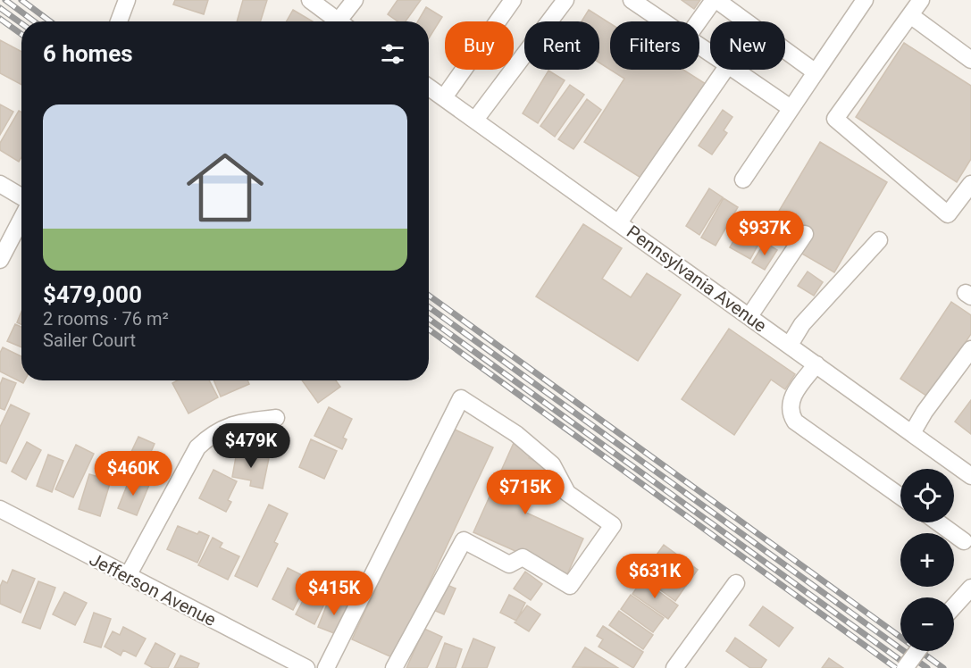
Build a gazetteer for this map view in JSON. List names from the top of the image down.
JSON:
{
  "streets": {
    "street": ["Pennsylvania Avenue", "Jefferson Avenue"]
  },
  "page": {
    "chip": [
      "Buy",
      "Rent",
      "Filters",
      "New"
    ],
    "heading": "6 homes",
    "list": [
      {
        "name": "$479,000",
        "note": "2 rooms · 76 m² · Sailer Court"
      }
    ],
    "price": [
      "$937K",
      "$479K",
      "$460K",
      "$715K",
      "$631K",
      "$415K"
    ],
    "map_buttons": ["+", "−"]
  }
}
